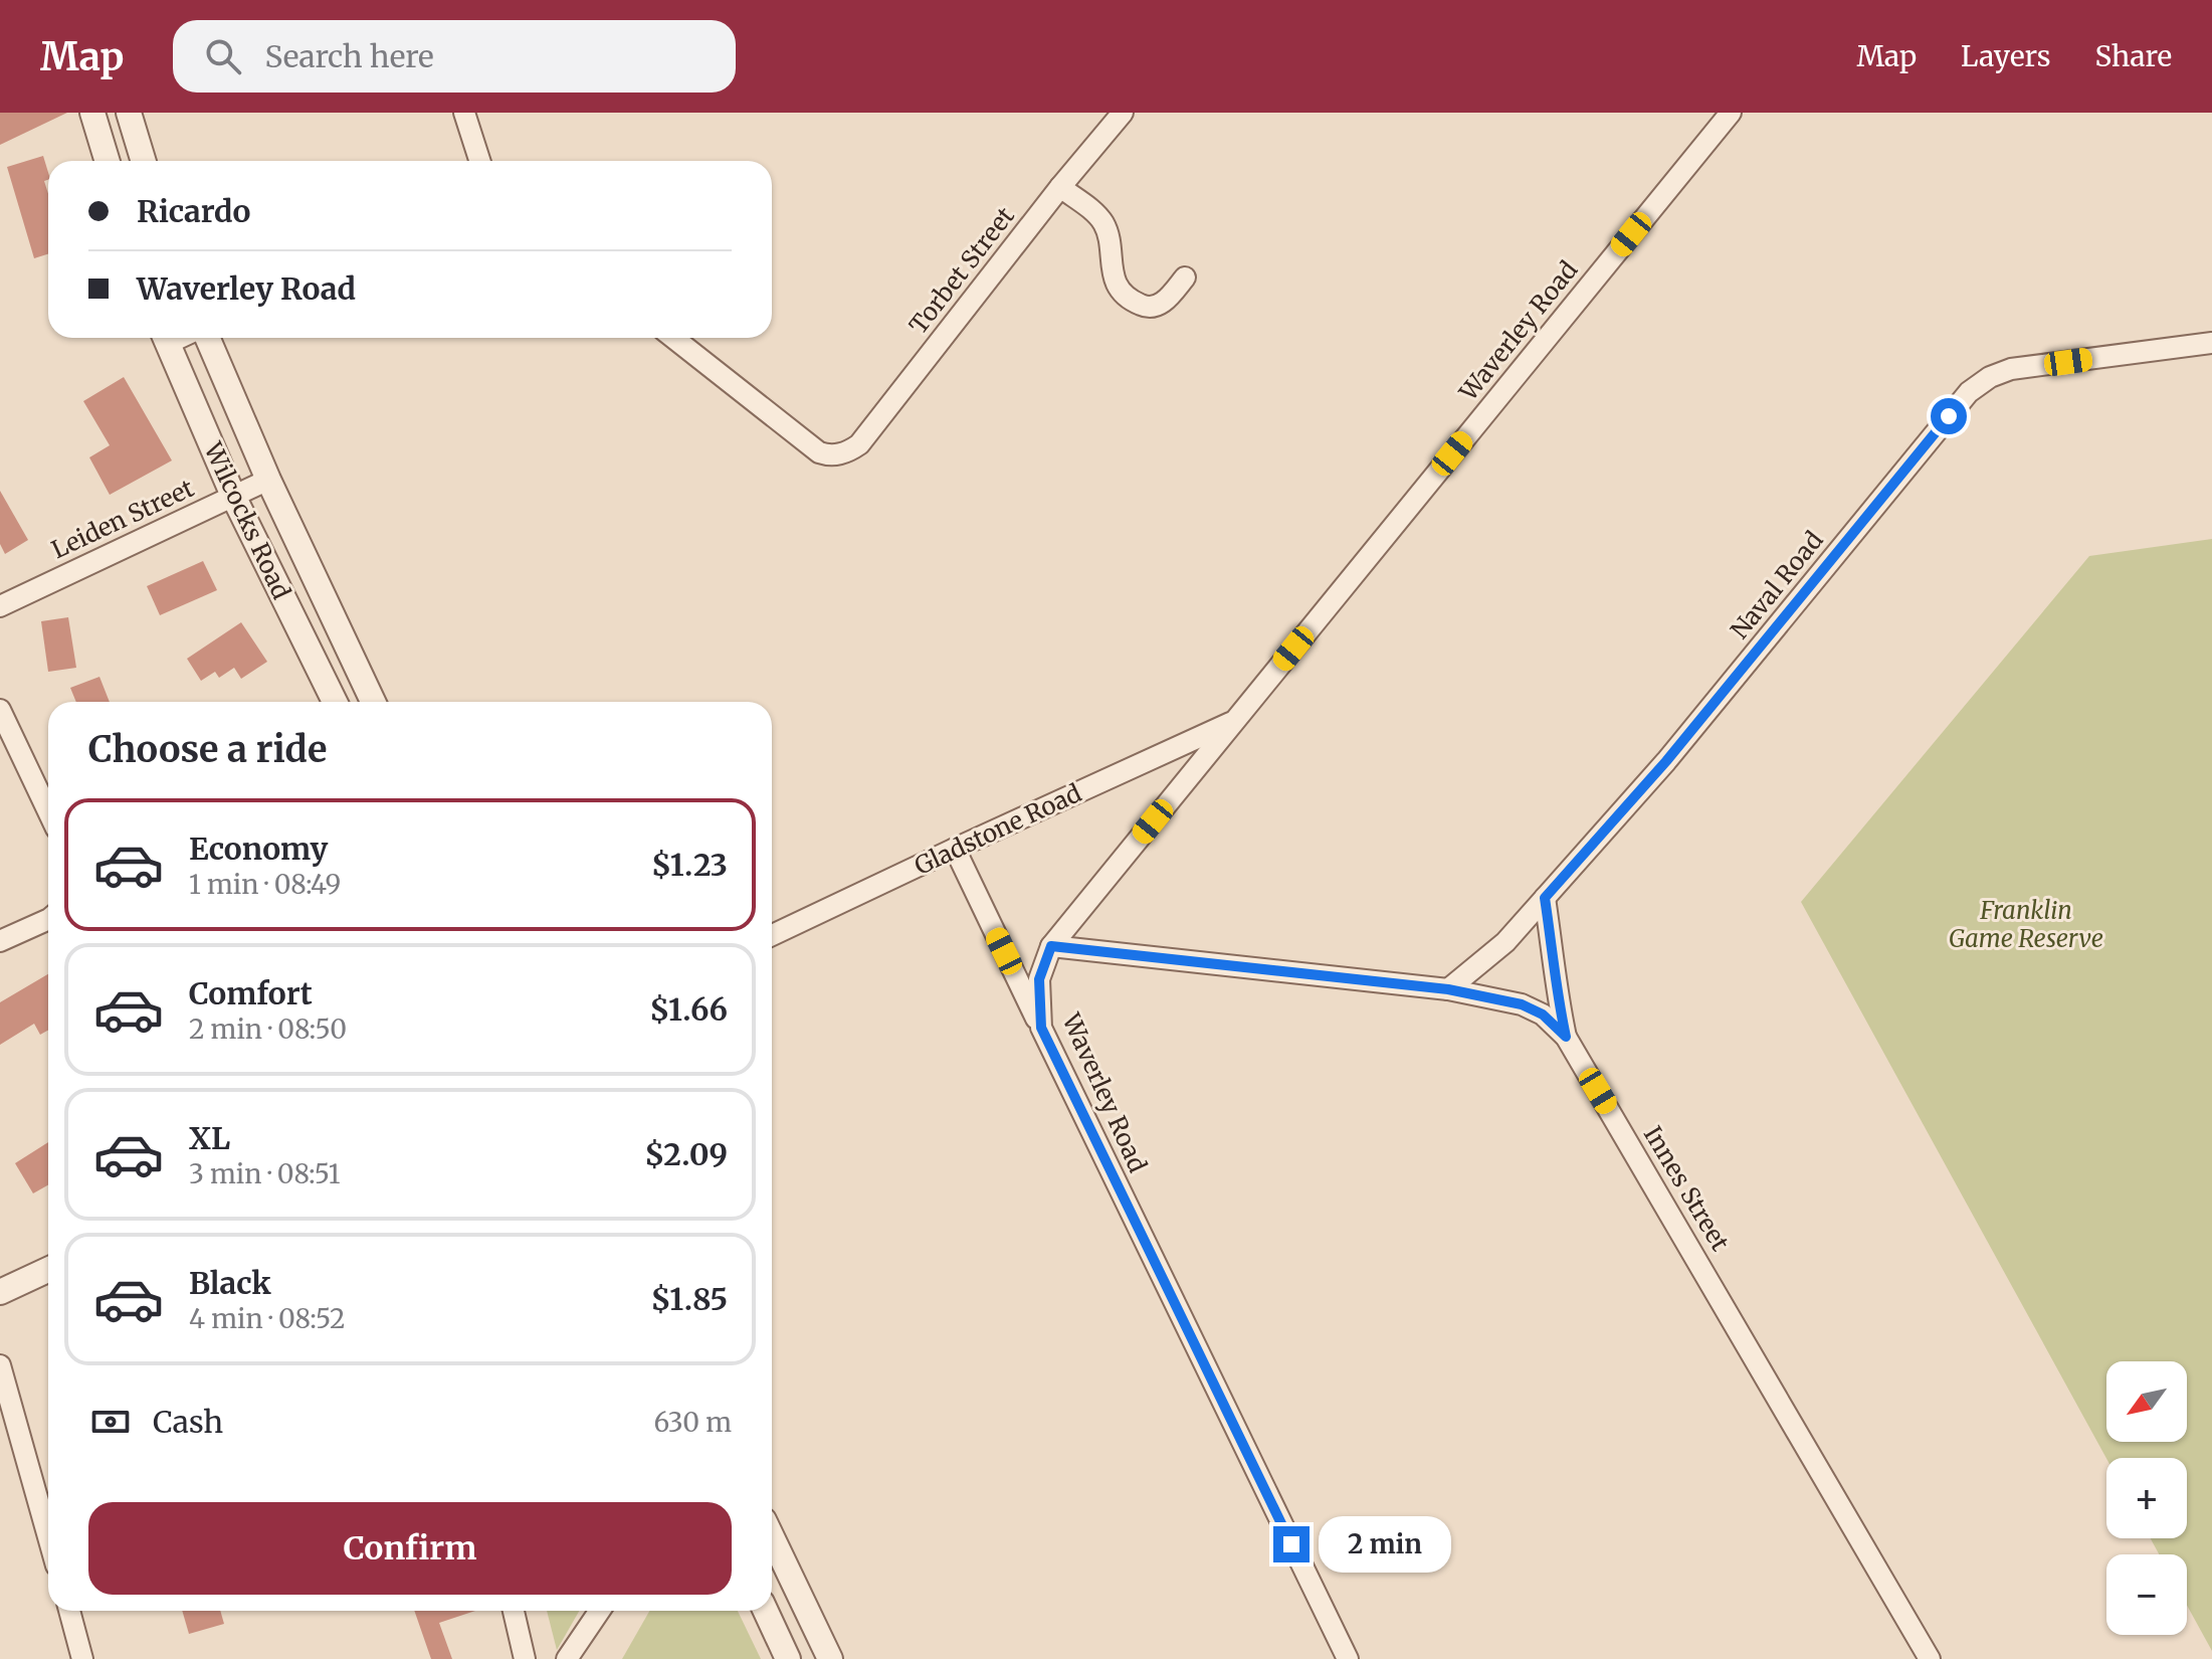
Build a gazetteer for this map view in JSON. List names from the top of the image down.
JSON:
{
  "streets": {
    "street": [
      "Torbet Street",
      "Waverley Road",
      "Leiden Street",
      "Wilcocks Road",
      "Naval Road",
      "Gladstone Road",
      "Innes Street"
    ]
  },
  "crossings": [
    ["Waverley Road", "Gladstone Road"],
    ["Waverley Road", "Innes Street"],
    ["Leiden Street", "Wilcocks Road"],
    ["Naval Road", "Innes Street"]
  ],
  "parks": ["Franklin Game Reserve"],
  "north": "bottom left",
  "page": {
    "header": "Map",
    "search": "Search here",
    "nav": ["Map", "Layers", "Share"],
    "banner": ["Ricardo", "Waverley Road"],
    "heading": "Choose a ride",
    "list": [
      {
        "name": "Economy",
        "note": "1 min · 08:49",
        "value": "$1.23"
      },
      {
        "name": "Comfort",
        "note": "2 min · 08:50",
        "value": "$1.66"
      },
      {
        "name": "XL",
        "note": "3 min · 08:51",
        "value": "$2.09"
      },
      {
        "name": "Black",
        "note": "4 min · 08:52",
        "value": "$1.85"
      }
    ],
    "map_buttons": ["+", "−"],
    "pay": ["Cash", "630 m"],
    "buttons": "Confirm",
    "bubble": "2 min"
  }
}
